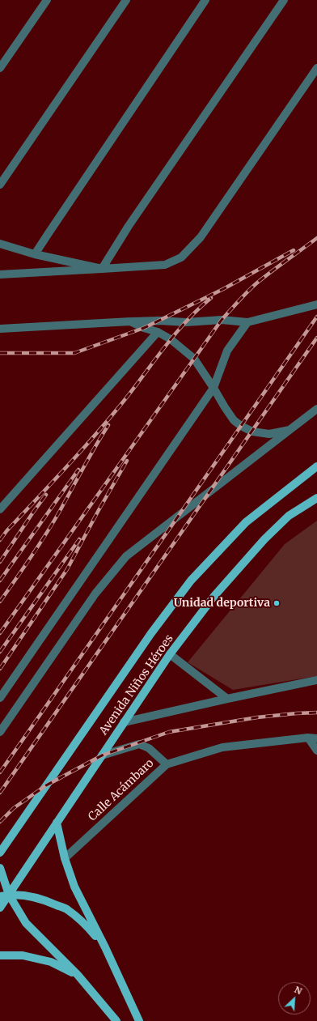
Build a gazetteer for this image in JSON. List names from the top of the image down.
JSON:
{
  "streets": {
    "main road": ["Avenida Niños Héroes"],
    "street": ["Calle Acámbaro"]
  },
  "places": ["Unidad deportiva"],
  "north": "top right"
}
